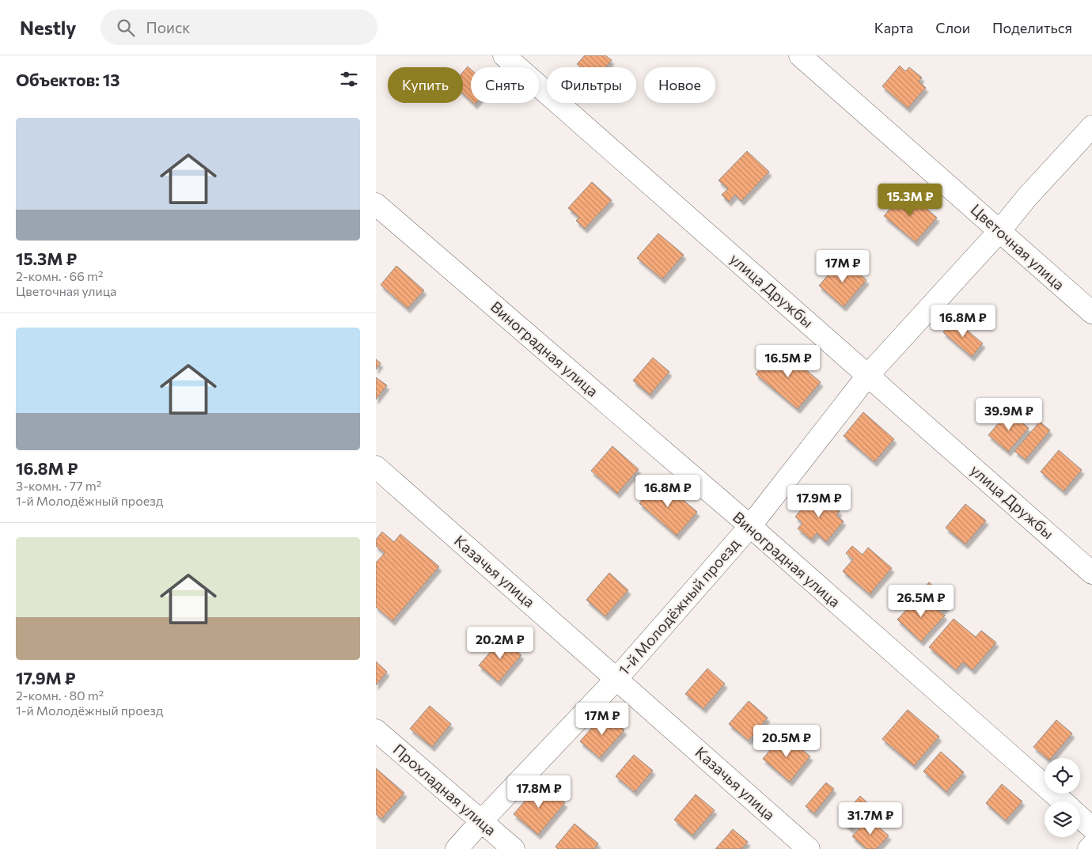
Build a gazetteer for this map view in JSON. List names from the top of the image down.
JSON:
{
  "streets": {
    "street": [
      "Цветочная улица",
      "улица Дружбы",
      "Виноградная улица",
      "Казачья улица",
      "1-й Молодёжный проезд",
      "Прохладная улица"
    ]
  },
  "crossings": [
    ["Цветочная улица", "1-й Молодёжный проезд"],
    ["улица Дружбы", "1-й Молодёжный проезд"],
    ["Виноградная улица", "1-й Молодёжный проезд"],
    ["Казачья улица", "1-й Молодёжный проезд"],
    ["1-й Молодёжный проезд", "Прохладная улица"]
  ],
  "page": {
    "header": "Nestly",
    "search": "Поиск",
    "nav": ["Карта", "Слои", "Поделиться"],
    "heading": "Объектов: 13",
    "chip": [
      "Купить",
      "Снять",
      "Фильтры",
      "Новое"
    ],
    "list": [
      {
        "name": "15.3M ₽",
        "note": "2-комн. · 66 m² · Цветочная улица"
      },
      {
        "name": "16.8M ₽",
        "note": "3-комн. · 77 m² · 1-й Молодёжный проезд"
      },
      {
        "name": "17.9M ₽",
        "note": "2-комн. · 80 m² · 1-й Молодёжный проезд"
      }
    ],
    "price": [
      "15.3M ₽",
      "17M ₽",
      "16.8M ₽",
      "16.5M ₽",
      "39.9M ₽",
      "16.8M ₽",
      "17.9M ₽",
      "26.5M ₽",
      "20.2M ₽",
      "17M ₽",
      "20.5M ₽",
      "17.8M ₽",
      "31.7M ₽"
    ]
  }
}
